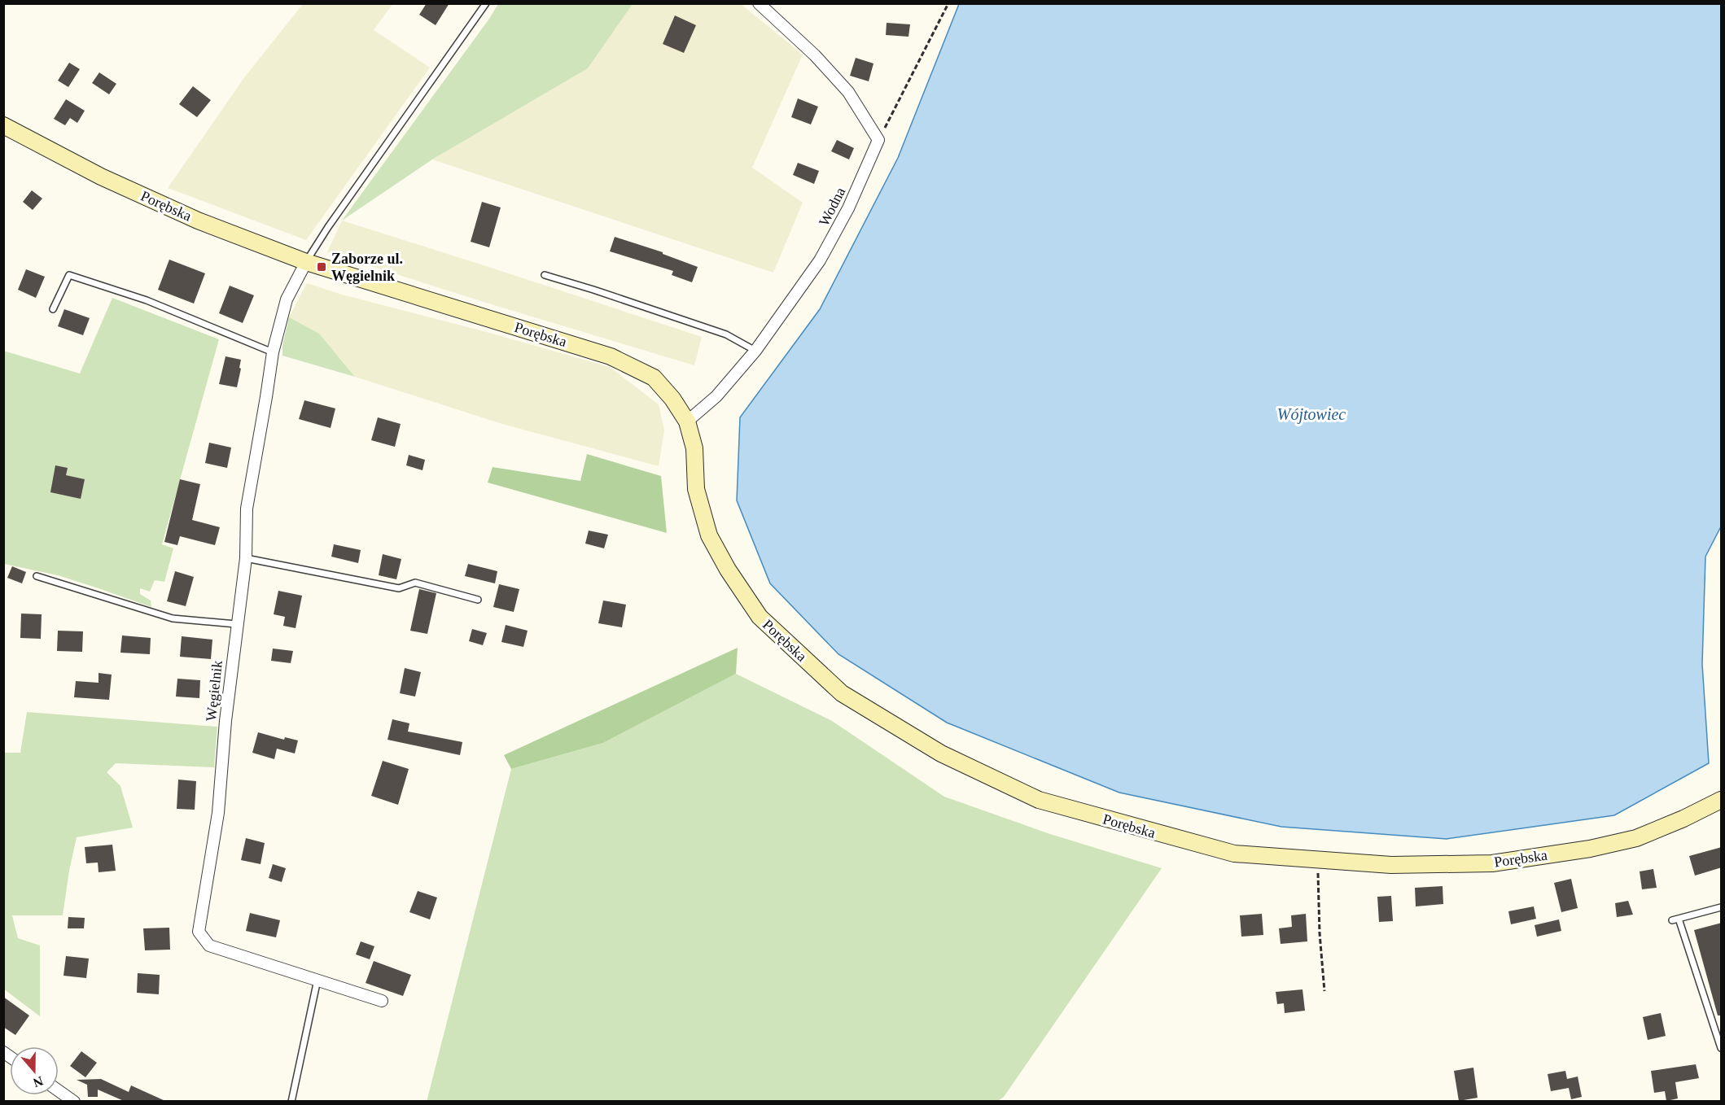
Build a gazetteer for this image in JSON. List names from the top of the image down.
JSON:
{
  "streets": {
    "street": ["Porębska", "Wodna", "Węgielnik"]
  },
  "crossings": [
    ["Porębska", "Wodna"],
    ["Porębska", "Węgielnik"]
  ],
  "water": ["Wójtowiec"],
  "places": {
    "transit": ["Zaborze ul. Węgielnik"]
  },
  "north": "bottom"
}
